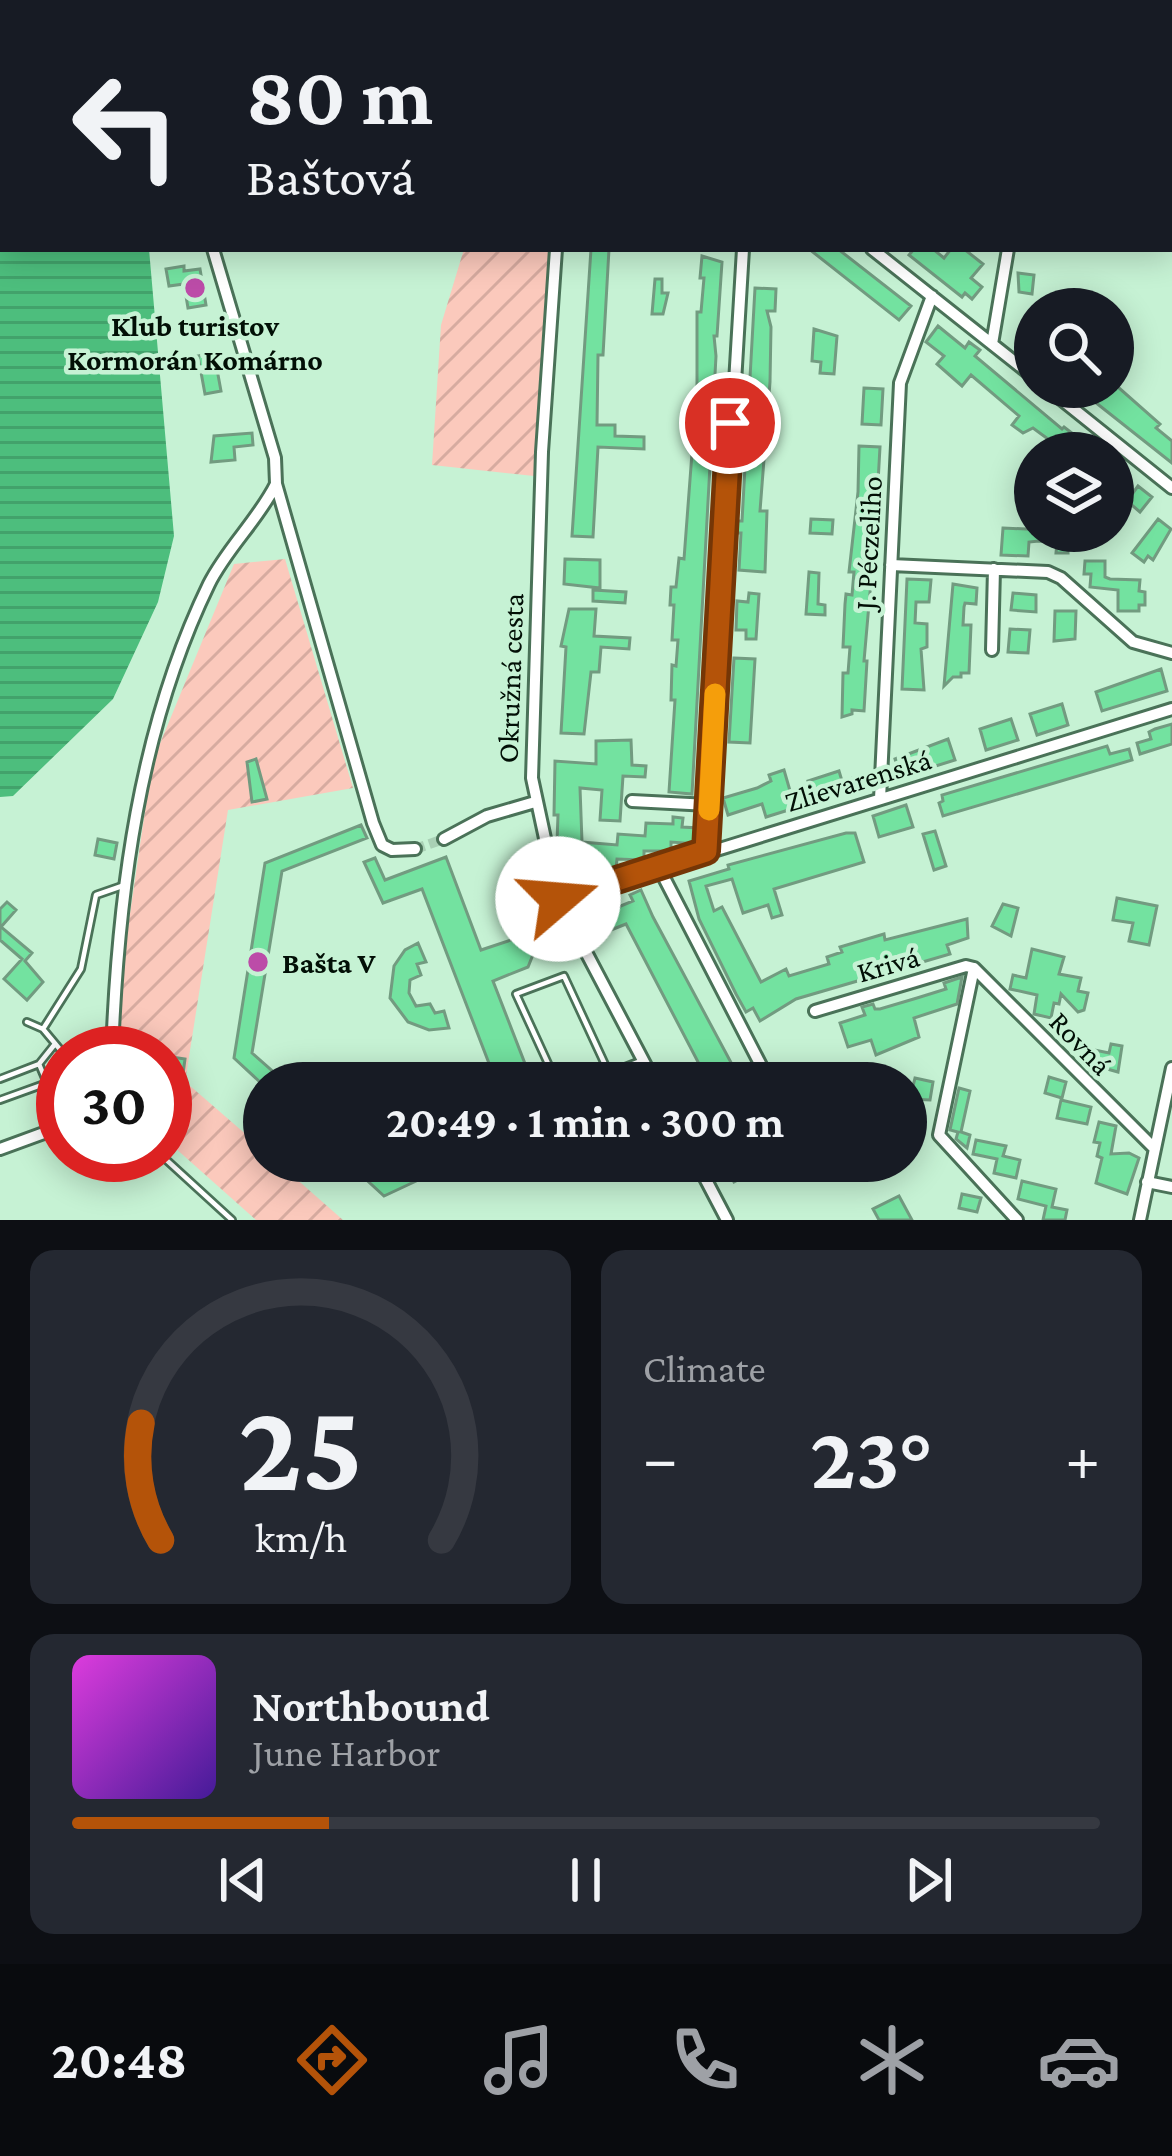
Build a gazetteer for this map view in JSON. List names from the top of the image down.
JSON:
{
  "streets": {
    "street": [
      "J. Péczeliho",
      "Okružná cesta",
      "Zlievarenská",
      "Krivá",
      "Rovná"
    ]
  },
  "crossings": [
    ["J. Péczeliho", "Zlievarenská"],
    ["Okružná cesta", "Zlievarenská"],
    ["Krivá", "Rovná"]
  ],
  "places": ["Klub turistov Kormorán Komárno", "Bašta V"],
  "page": {
    "turn": ["80 m", "Baštová"],
    "limit": "30",
    "trip": "20:49 · 1 min · 300 m",
    "tile": "Climate",
    "heat": ["−", "23°", "+"],
    "song": ["Northbound", "June Harbor"],
    "tabs": "20:48",
    "gauge": ["25", "km/h"]
  }
}
